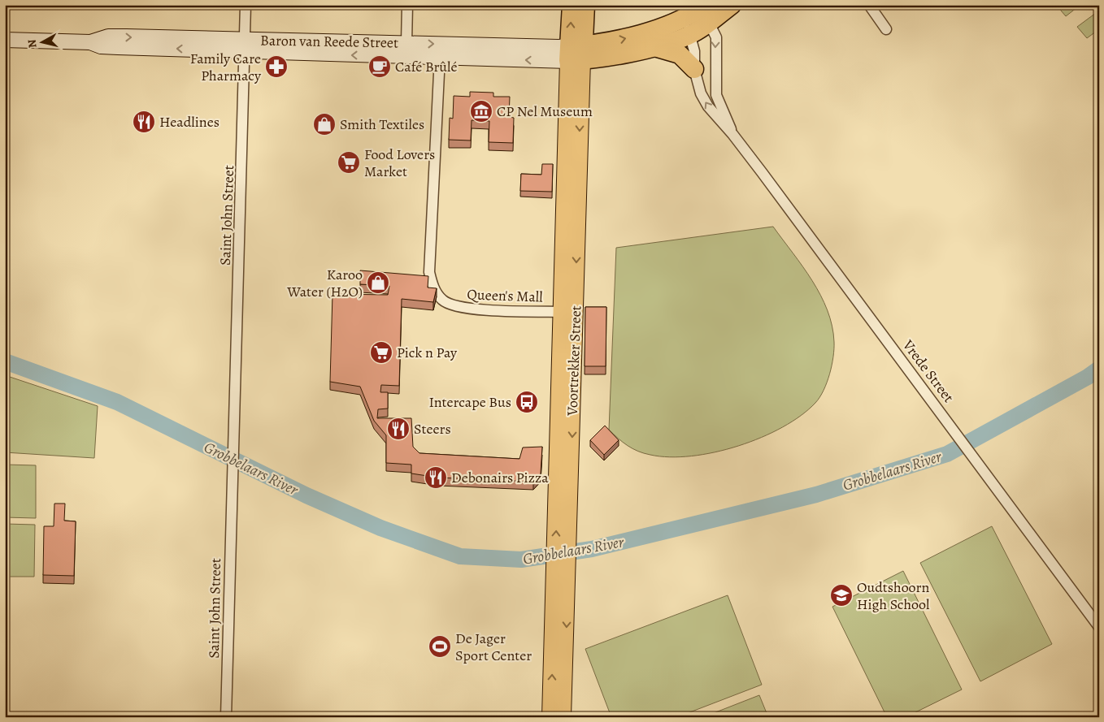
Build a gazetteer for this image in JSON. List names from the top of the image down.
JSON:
{
  "streets": {
    "highway": ["Voortrekker Street"],
    "main road": ["Baron van Reede Street"],
    "street": ["Saint John Street", "Queen's Mall", "Vrede Street"]
  },
  "crossings": [
    ["Baron van Reede Street", "Saint John Street"],
    ["Baron van Reede Street", "Queen's Mall"],
    ["Baron van Reede Street", "Voortrekker Street"],
    ["Queen's Mall", "Voortrekker Street"]
  ],
  "water": ["Grobbelaars River"],
  "places": {
    "pharmacy": ["Family Care Pharmacy"],
    "cafe": ["Café Brûlé"],
    "museum": ["CP Nel Museum"],
    "restaurant": ["Headlines", "Steers", "Debonairs Pizza"],
    "shop": ["Smith Textiles", "Karoo Water (H2O)"],
    "supermarket": ["Food Lovers Market", "Pick n Pay"],
    "bus stop": ["Intercape Bus"],
    "school or university": ["Oudtshoorn High School"],
    "sports": ["De Jager Sport Center"]
  },
  "north": "left"
}
